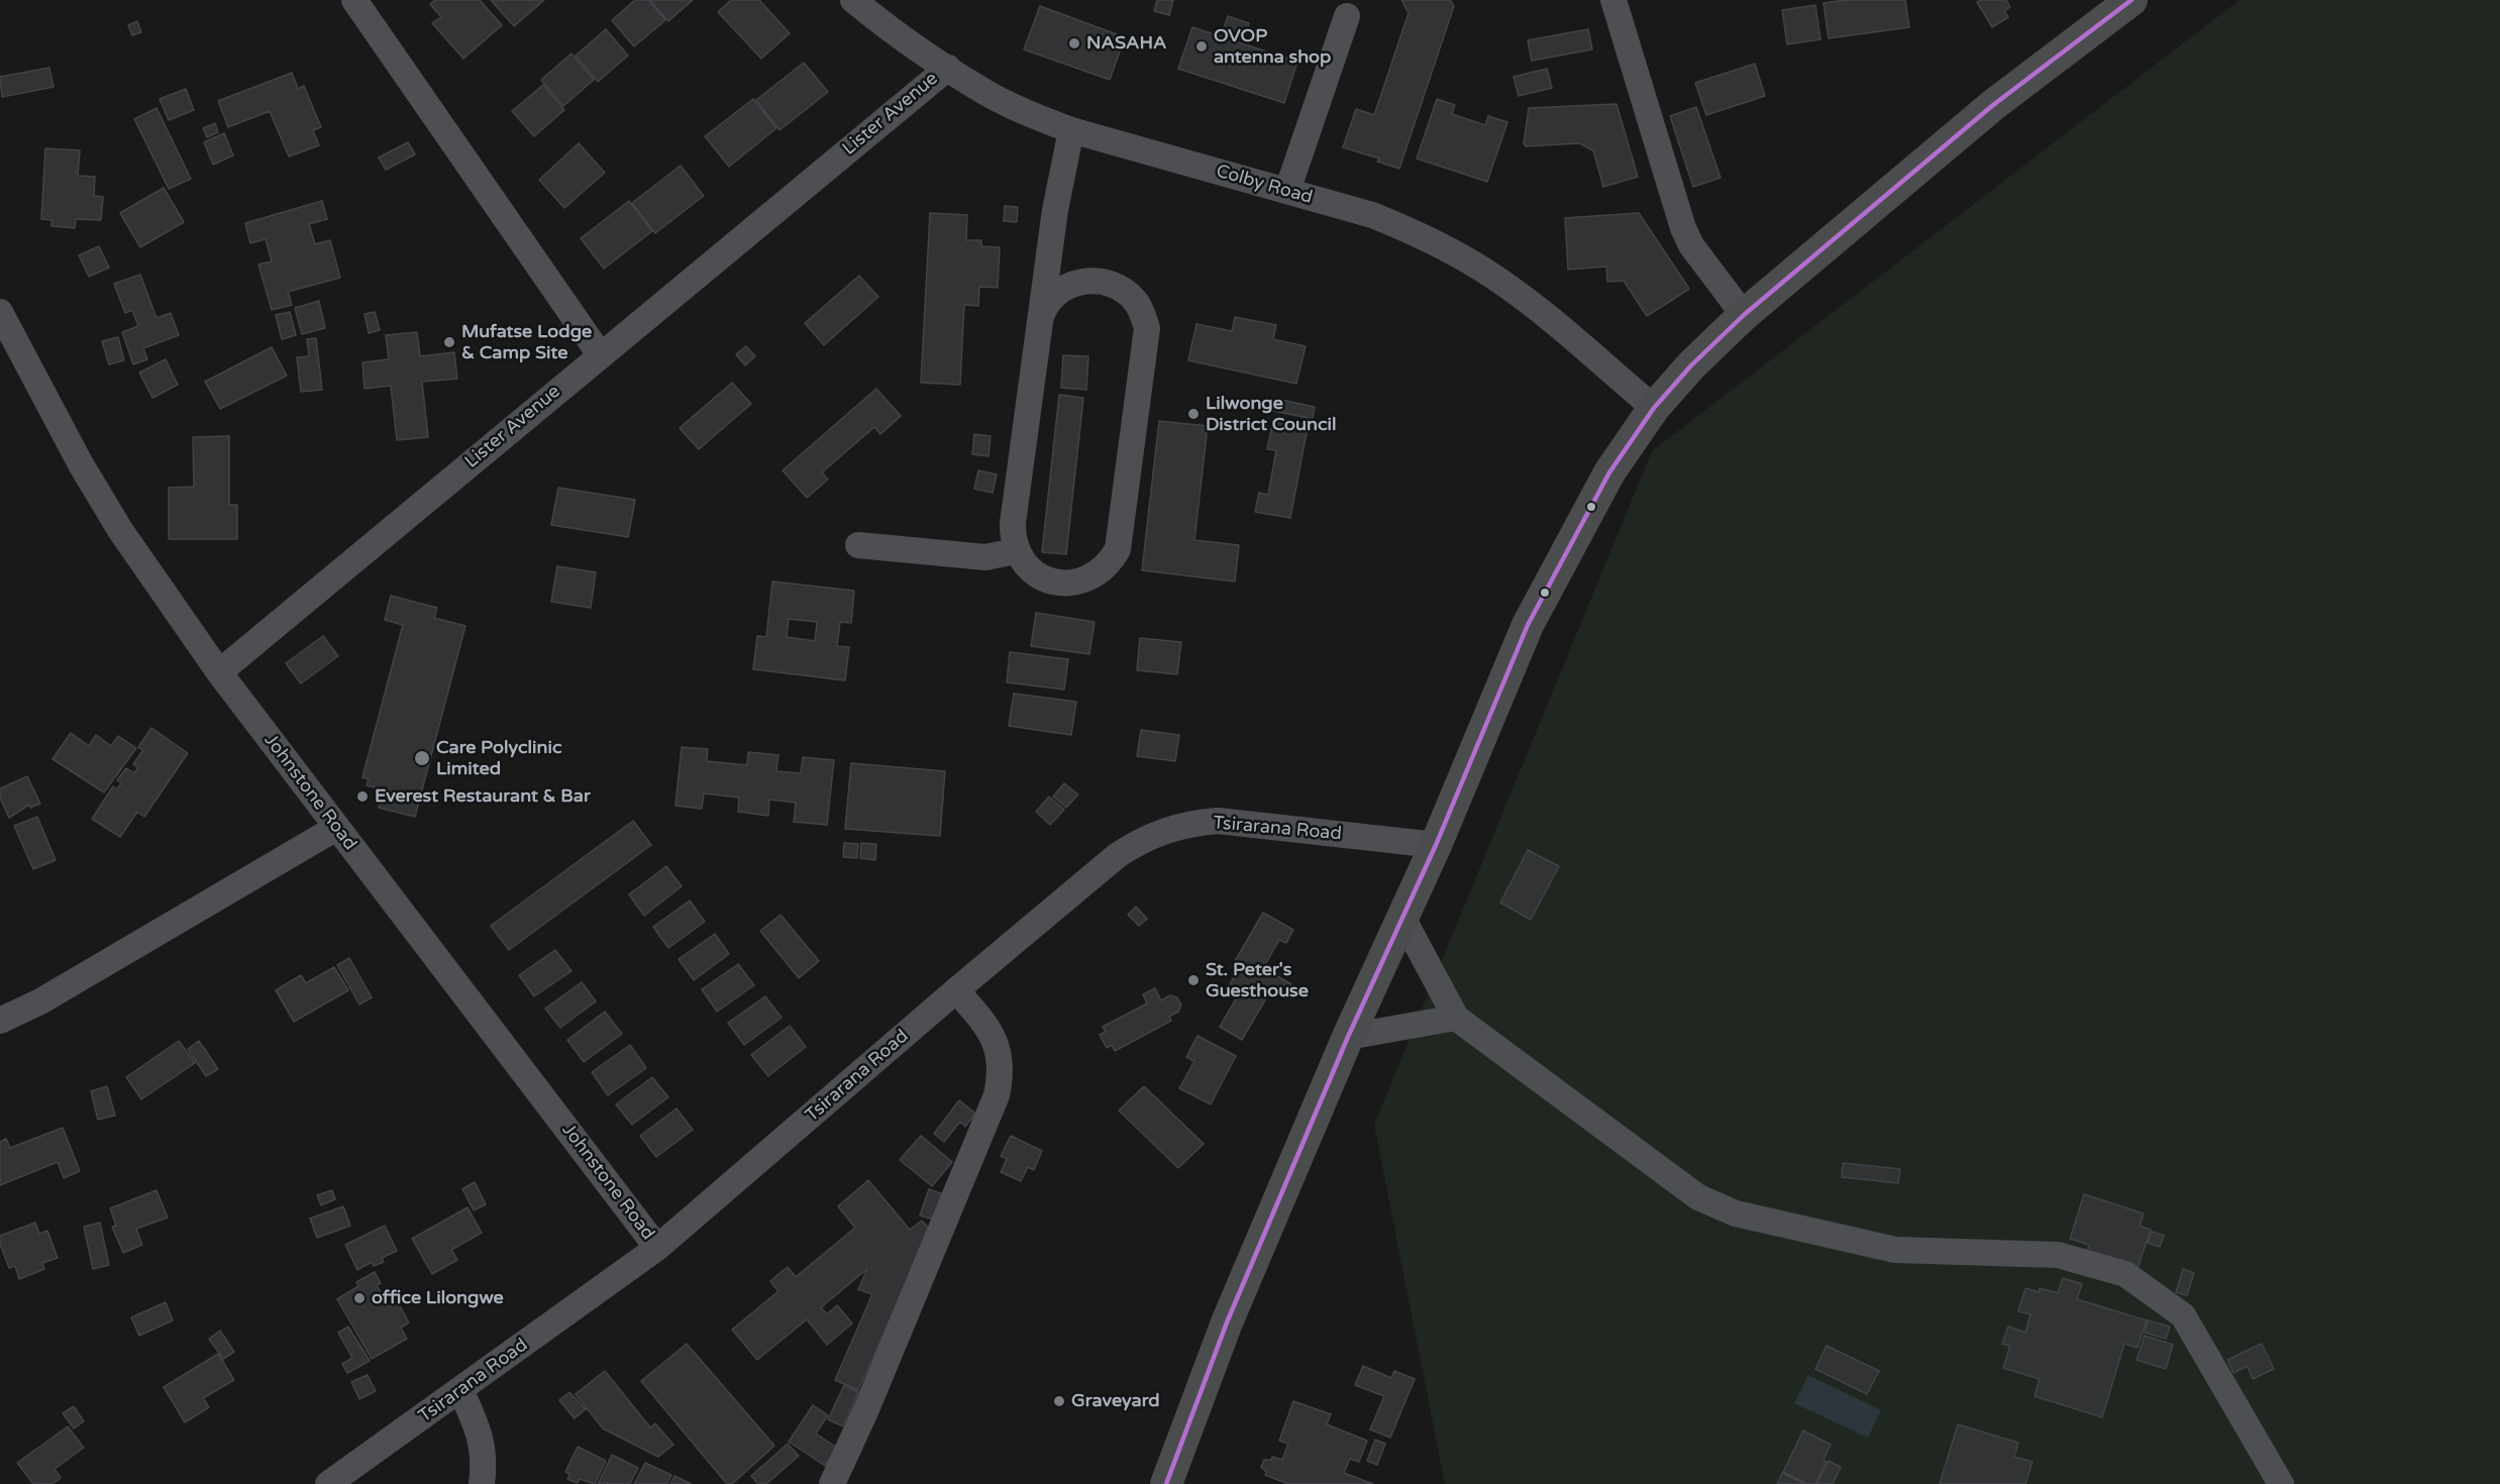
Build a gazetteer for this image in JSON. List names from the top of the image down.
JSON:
{
  "streets": {
    "street": [
      "Lister Avenue",
      "Colby Road",
      "Johnstone Road",
      "Tsirarana Road"
    ]
  },
  "crossings": [
    ["Lister Avenue", "Colby Road"],
    ["Lister Avenue", "Johnstone Road"],
    ["Johnstone Road", "Tsirarana Road"]
  ],
  "places": [
    "NASAHA",
    "OVOP antenna shop",
    "Mufatse Lodge & Camp Site",
    "Lilwonge District Council",
    "Care Polyclinic Limited",
    "Everest Restaurant & Bar",
    "St. Peter's Guesthouse",
    "office Lilongwe",
    "Graveyard"
  ]
}
